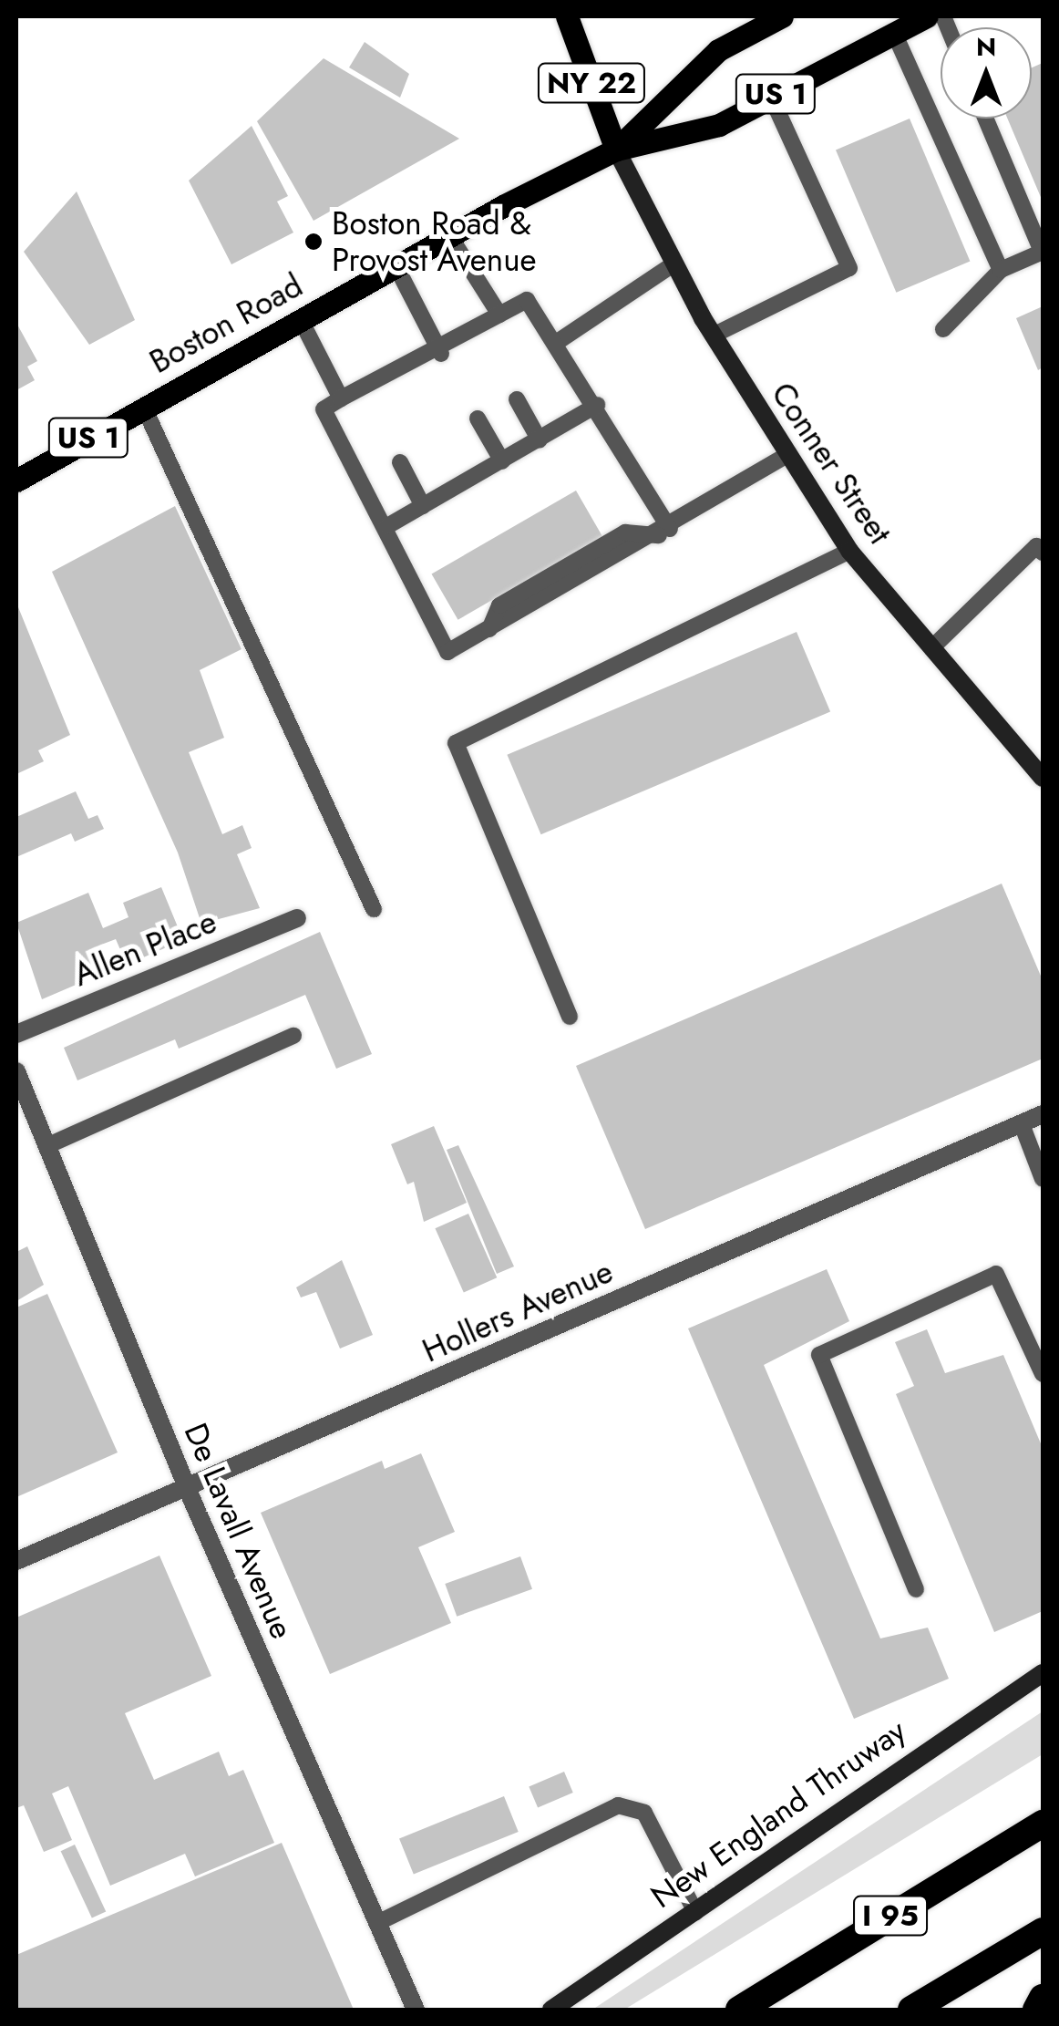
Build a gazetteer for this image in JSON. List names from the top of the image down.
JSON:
{
  "streets": {
    "highway": ["I 95"],
    "main road": [
      "NY 22",
      "US 1",
      "Boston Road",
      "Conner Street",
      "New England Thruway"
    ],
    "street": ["Allen Place", "Hollers Avenue", "De Lavall Avenue"]
  },
  "crossings": [
    ["NY 22", "Boston Road"],
    ["NY 22", "Conner Street"],
    ["Boston Road", "Conner Street"],
    ["Hollers Avenue", "De Lavall Avenue"]
  ],
  "places": ["Boston Road & Provost Avenue"],
  "north": "top"
}
